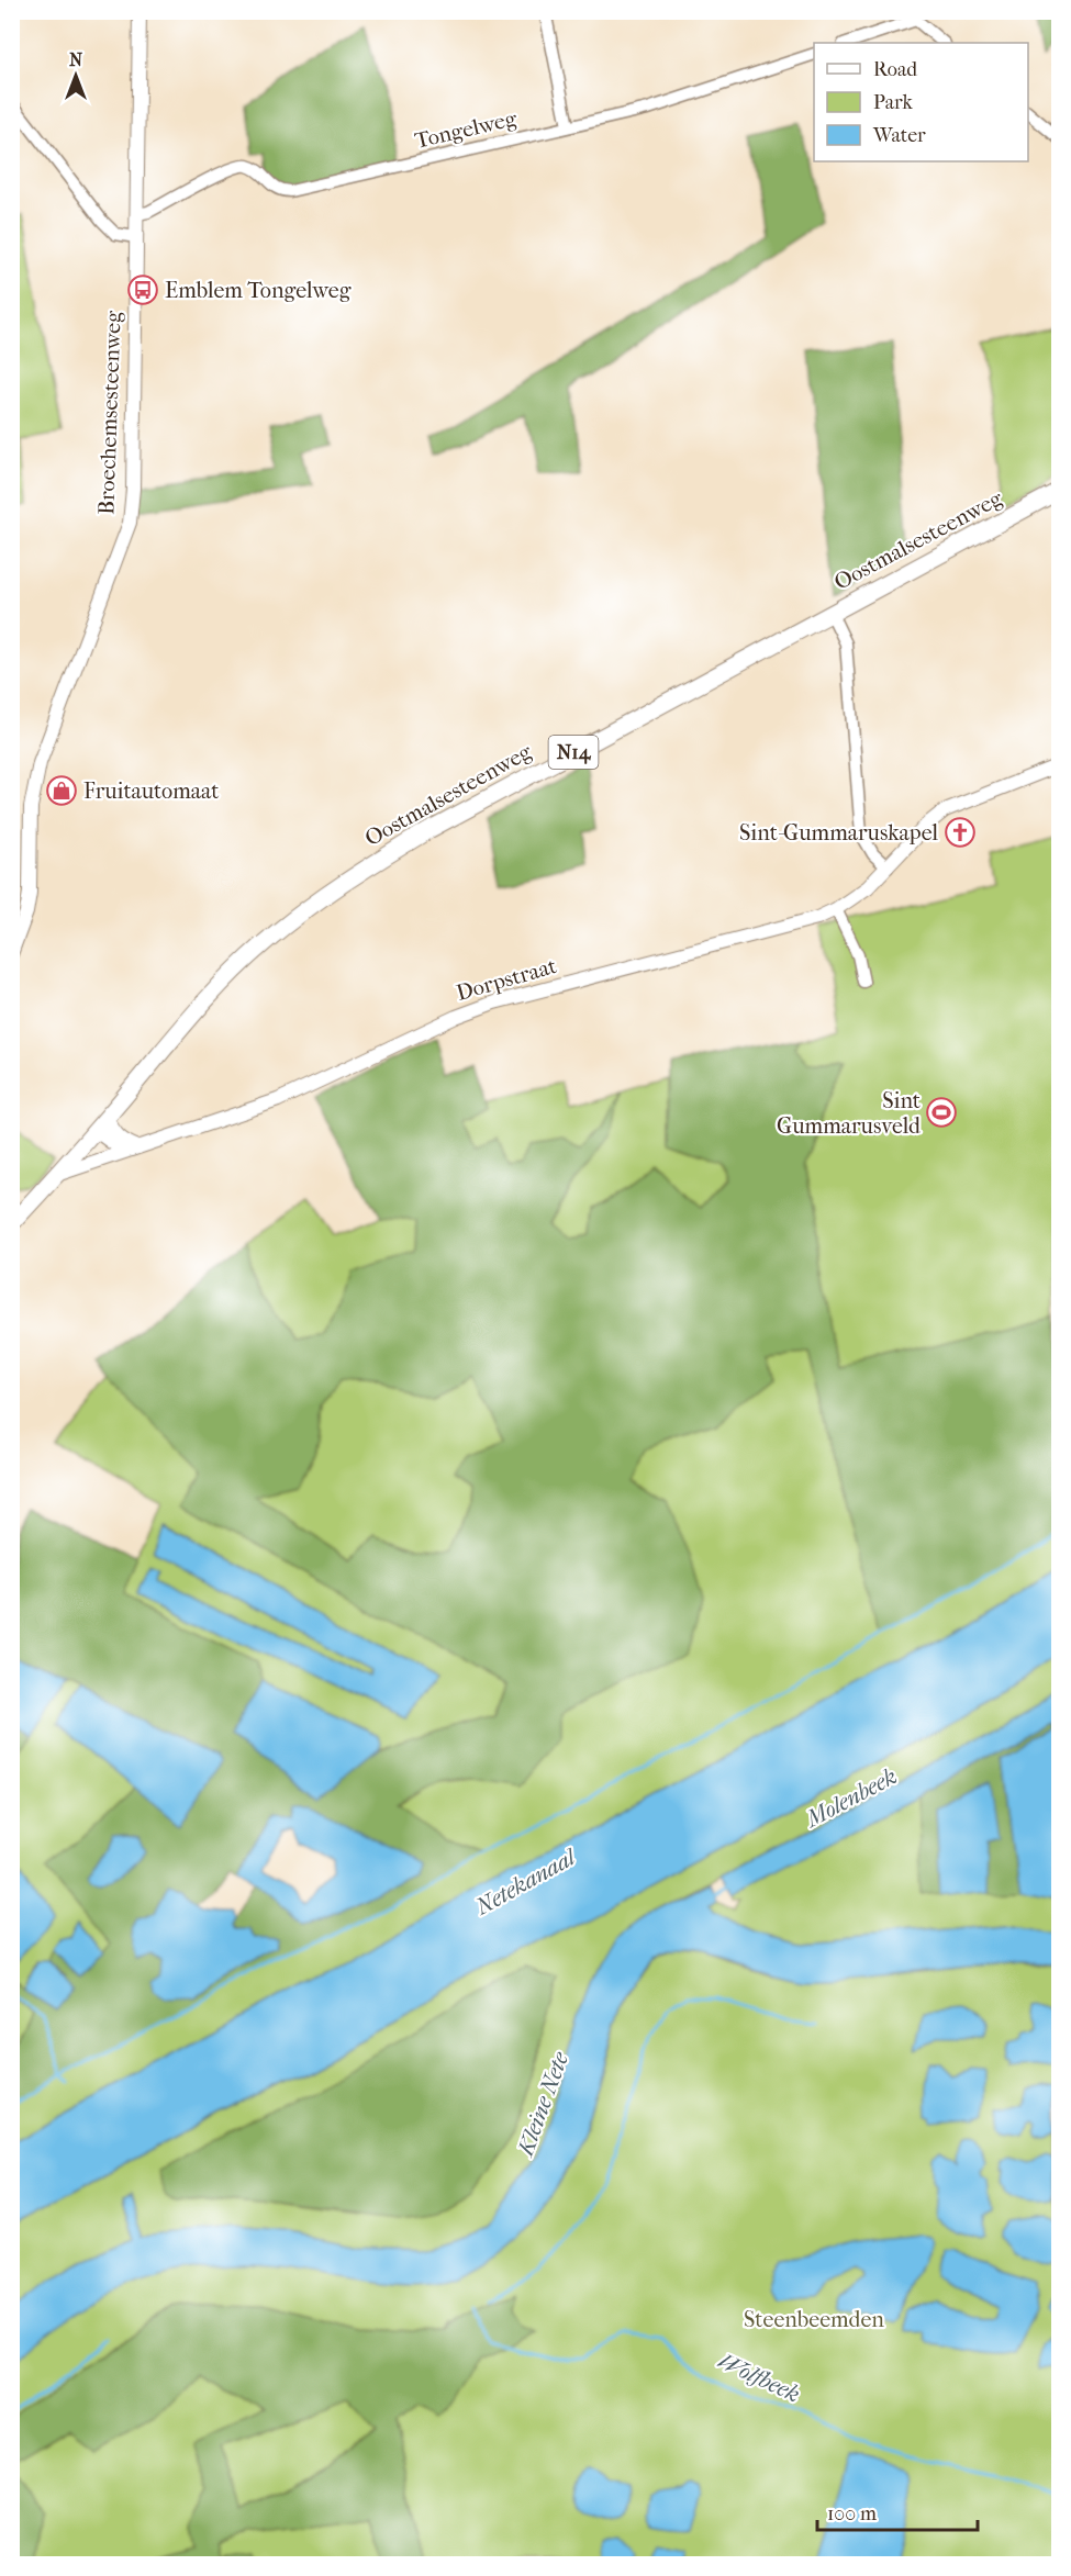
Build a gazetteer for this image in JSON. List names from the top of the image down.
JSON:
{
  "streets": {
    "main road": ["Oostmalsesteenweg", "N14"],
    "street": ["Tongelweg", "Broechemsesteenweg", "Dorpstraat"]
  },
  "crossings": [
    ["Tongelweg", "Broechemsesteenweg"],
    ["Oostmalsesteenweg", "Dorpstraat"]
  ],
  "water": [
    "Molenbeek",
    "Netekanaal",
    "Kleine Nete",
    "Wolfbeek"
  ],
  "parks": ["Steenbeemden"],
  "places": {
    "bus stop": ["Emblem Tongelweg"],
    "shop": ["Fruitautomaat"],
    "church": ["Sint-Gummaruskapel"],
    "sports": ["Sint Gummarusveld"]
  },
  "legend": ["Road", "Park", "Water"],
  "scale_bar": "100 m",
  "north": "top"
}
